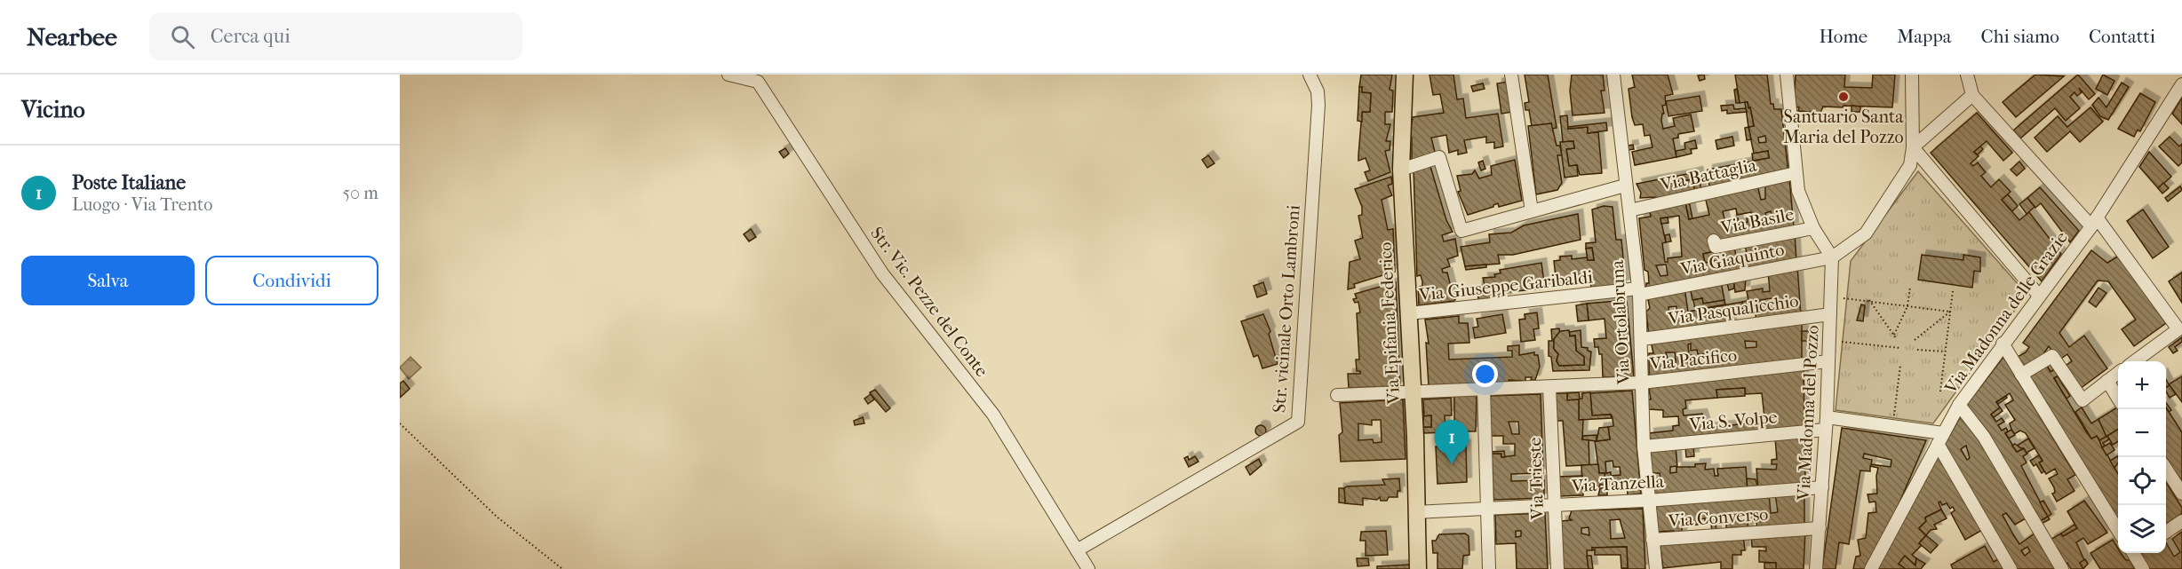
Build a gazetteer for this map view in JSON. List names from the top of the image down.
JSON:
{
  "streets": {
    "main road": ["Via Epifania Federico"],
    "street": [
      "Via Battaglia",
      "Via Basile",
      "Via Giaquinto",
      "Via Giuseppe Garibaldi",
      "Str. Vic. Pezze del Conte",
      "Str. vicinale Orto Lambroni",
      "Via Pasqualicchio",
      "Via Madonna delle Grazie",
      "Via Ortolabruna",
      "Via Pacifico",
      "Via Madonna del Pozzo",
      "Via S. Volpe",
      "Via Trieste",
      "Via Tanzella",
      "Via Converso"
    ]
  },
  "crossings": [
    ["Via Battaglia", "Via Ortolabruna"],
    ["Via Giaquinto", "Via Giuseppe Garibaldi"],
    ["Via Giaquinto", "Via Ortolabruna"],
    ["Via Giaquinto", "Via Madonna del Pozzo"],
    ["Via Giuseppe Garibaldi", "Via Ortolabruna"],
    ["Via Giuseppe Garibaldi", "Via Epifania Federico"],
    ["Str. Vic. Pezze del Conte", "Str. vicinale Orto Lambroni"],
    ["Via Pasqualicchio", "Via Ortolabruna"],
    ["Via Pasqualicchio", "Via Madonna del Pozzo"],
    ["Via Ortolabruna", "Via Pacifico"],
    ["Via Ortolabruna", "Via S. Volpe"],
    ["Via Ortolabruna", "Via Tanzella"],
    ["Via Ortolabruna", "Via Converso"],
    ["Via Epifania Federico", "Via Pacifico"],
    ["Via Epifania Federico", "Via Tanzella"],
    ["Via Pacifico", "Via Madonna del Pozzo"],
    ["Via Pacifico", "Via Trieste"],
    ["Via Madonna del Pozzo", "Via S. Volpe"],
    ["Via Madonna del Pozzo", "Via Tanzella"],
    ["Via Madonna del Pozzo", "Via Converso"],
    ["Via Trieste", "Via Tanzella"]
  ],
  "places": ["Santuario Santa Maria del Pozzo"],
  "page": {
    "header": "Nearbee",
    "search": "Cerca qui",
    "nav": [
      "Home",
      "Mappa",
      "Chi siamo",
      "Contatti"
    ],
    "heading": "Vicino",
    "list": [
      {
        "mark": "1",
        "name": "Poste Italiane",
        "note": "Luogo · Via Trento",
        "value": "50 m"
      }
    ],
    "buttons": ["Salva", "Condividi"],
    "map_buttons": ["+", "−"],
    "pins": "1"
  }
}
